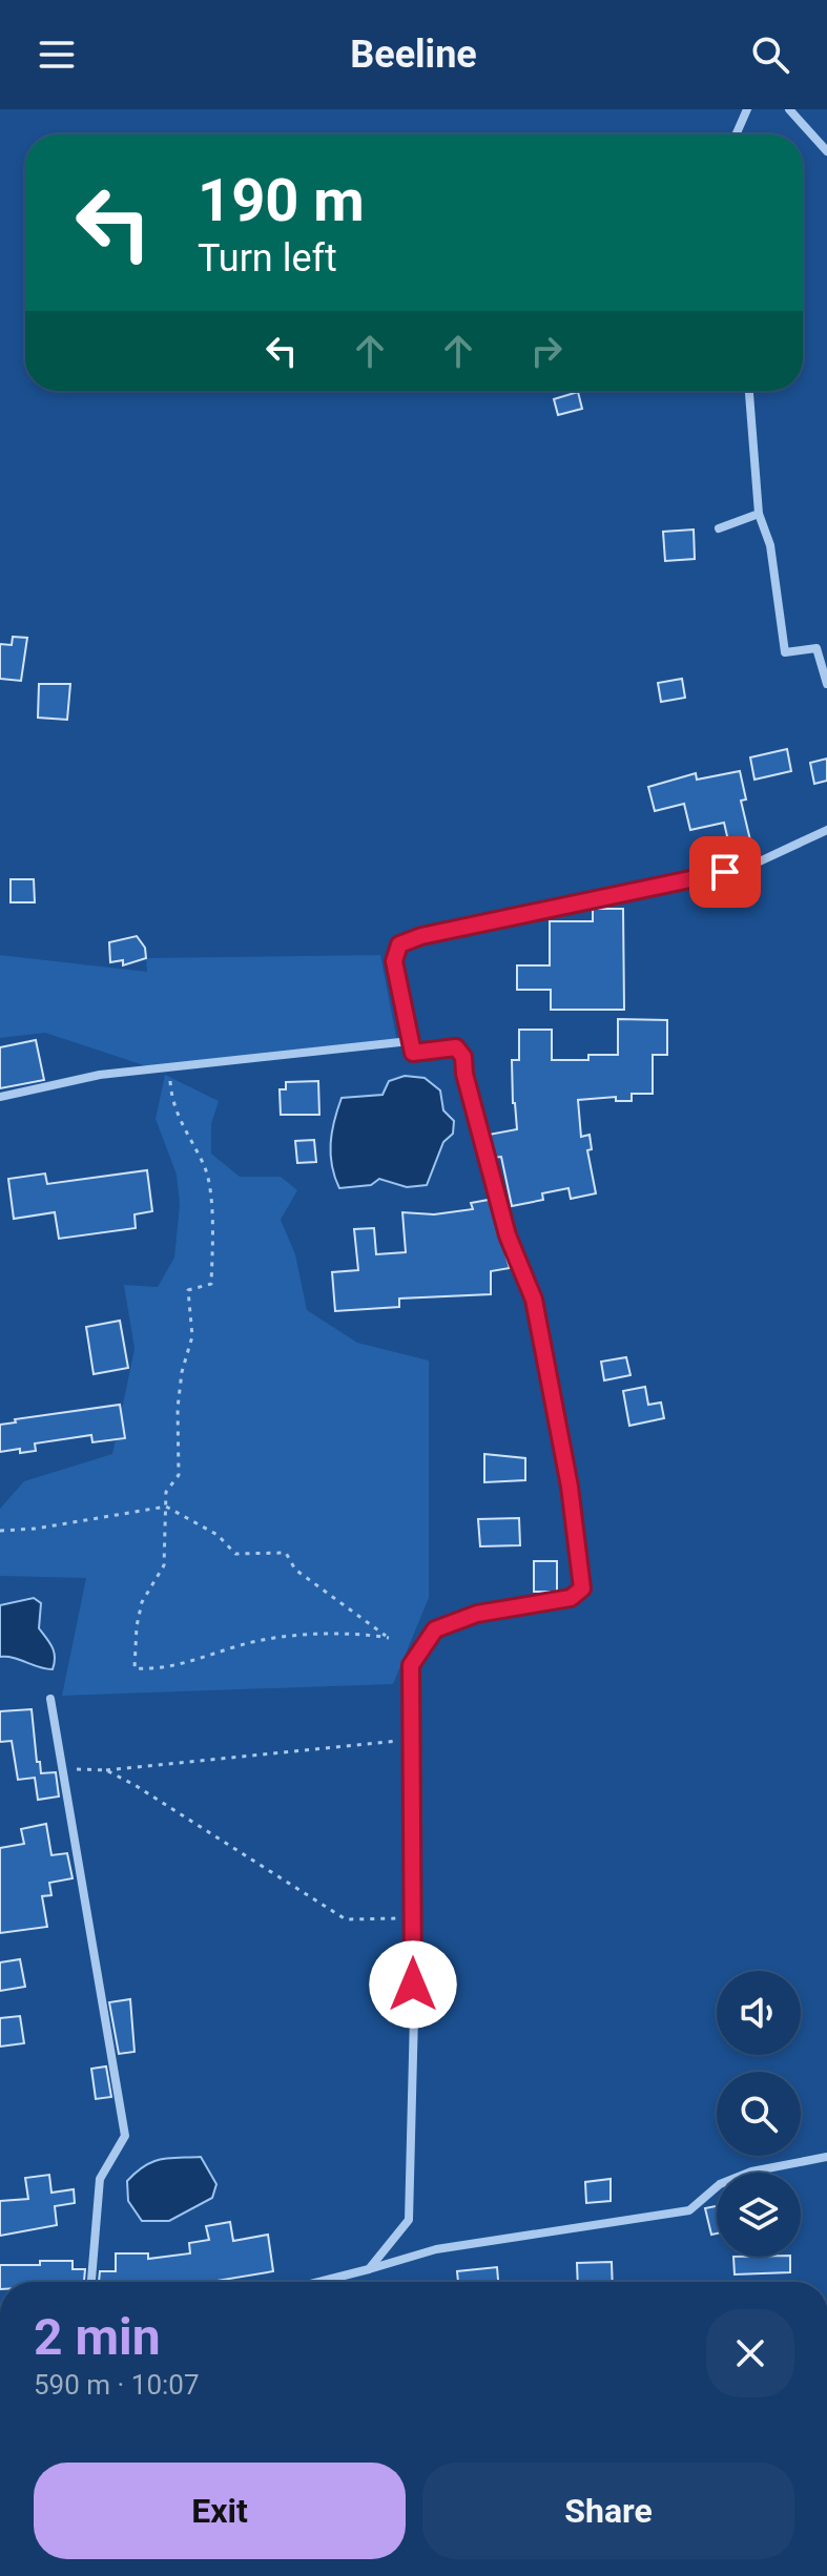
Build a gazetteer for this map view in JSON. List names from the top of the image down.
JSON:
{
  "page": {
    "header": "Beeline",
    "turn": ["190 m", "Turn left"],
    "heading": ["2 min", "590 m · 10:07"],
    "buttons": ["Exit", "Share"]
  }
}
